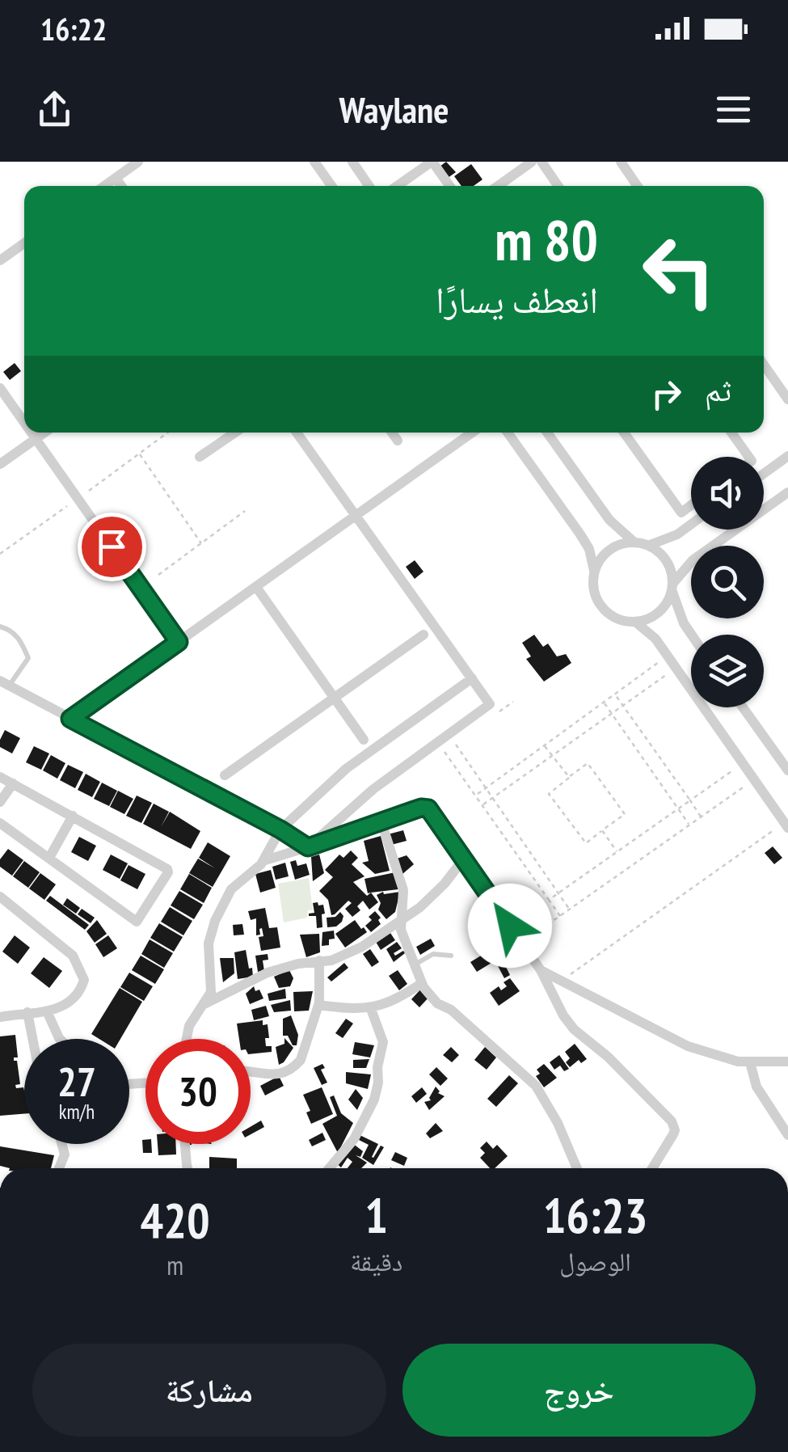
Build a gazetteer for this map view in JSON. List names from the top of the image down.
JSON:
{
  "page": {
    "status": "16:22",
    "header": "Waylane",
    "turn": ["80 m", "انعطف يسارًا"],
    "then": "ثم",
    "speed": "27 km/h",
    "limit": "30",
    "eta": [
      "16:23",
      "الوصول",
      "1",
      "دقيقة",
      "420",
      "m"
    ],
    "buttons": ["خروج", "مشاركة"]
  }
}
